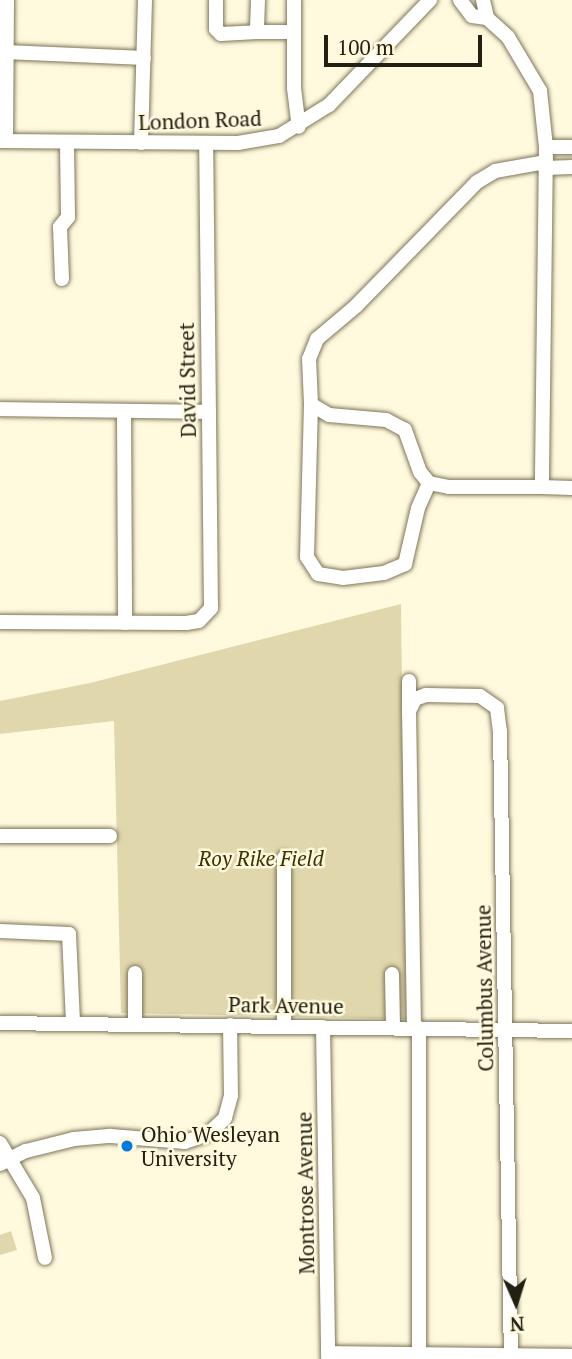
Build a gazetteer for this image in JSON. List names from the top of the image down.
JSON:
{
  "streets": {
    "street": [
      "London Road",
      "David Street",
      "Columbus Avenue",
      "Park Avenue",
      "Montrose Avenue"
    ]
  },
  "crossings": [
    ["London Road", "David Street"],
    ["Columbus Avenue", "Park Avenue"],
    ["Park Avenue", "Montrose Avenue"]
  ],
  "parks": ["Roy Rike Field"],
  "places": ["Ohio Wesleyan University"],
  "scale_bar": "100 m",
  "north": "bottom"
}
